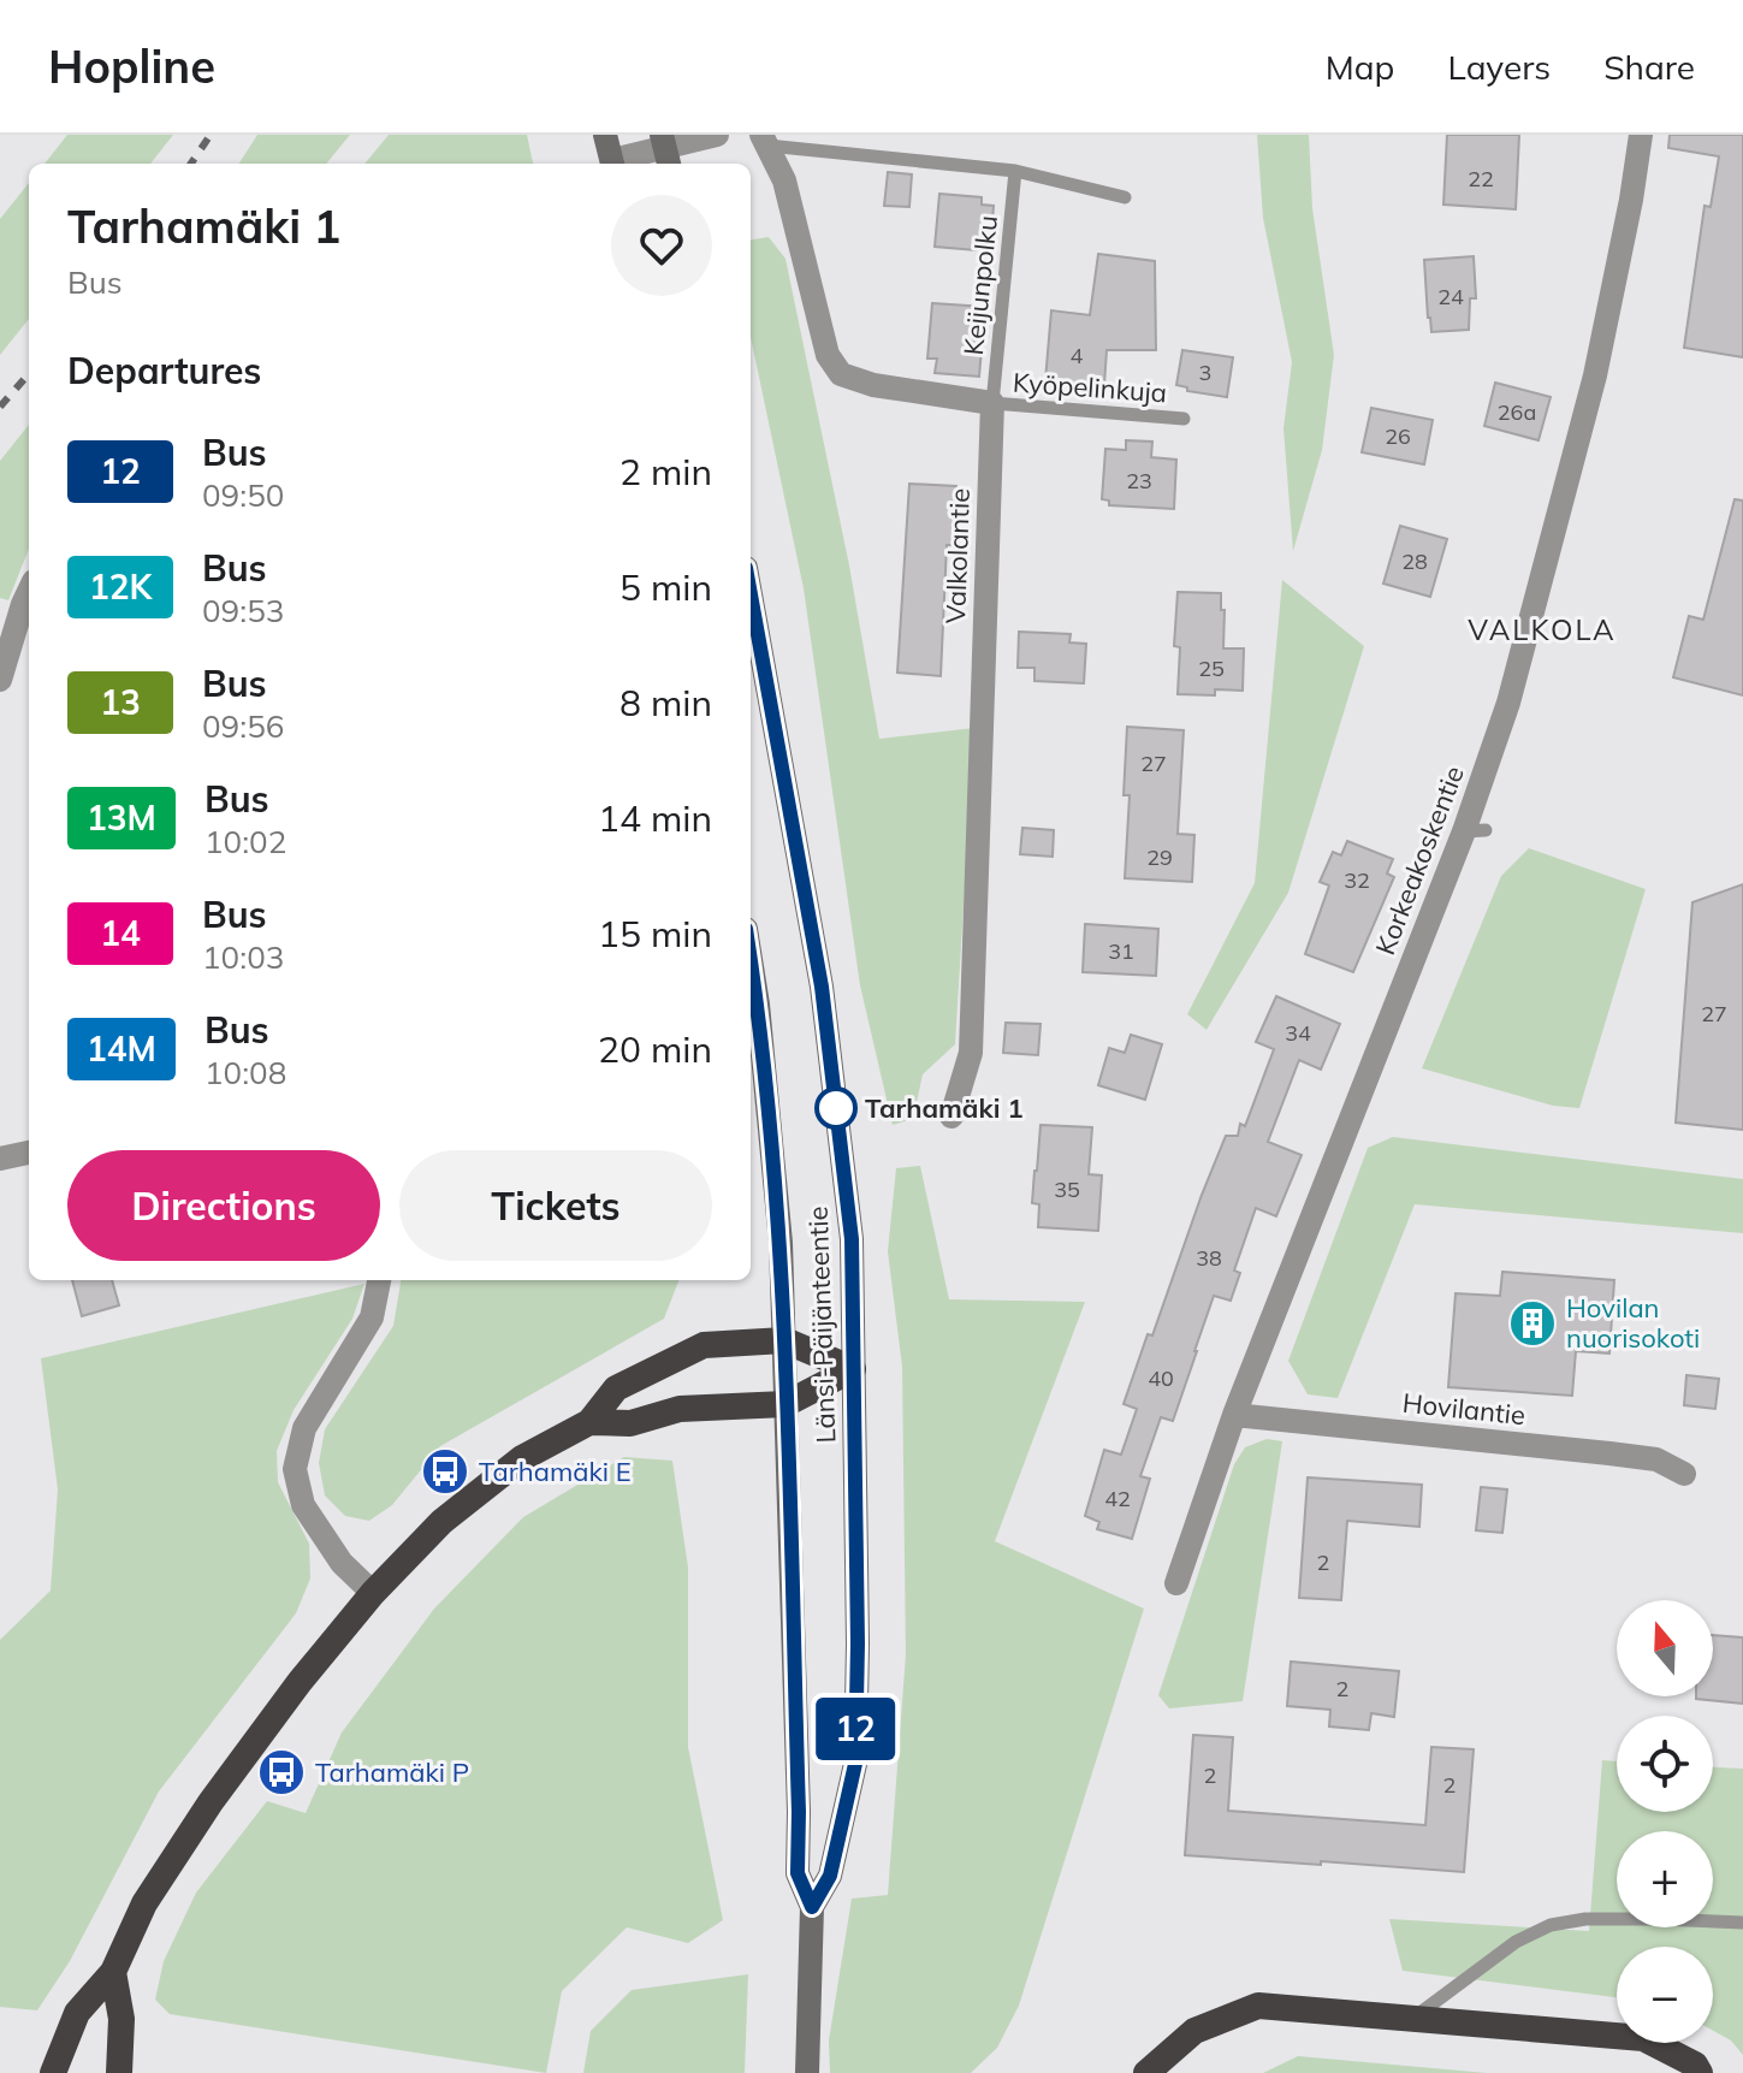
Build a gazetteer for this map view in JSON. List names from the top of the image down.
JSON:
{
  "streets": {
    "main road": ["Länsi-Päijänteentie"],
    "street": ["Valkolantie", "Korkeakoskentie", "Hovilantie"],
    "lane": ["Keijunpolku", "Kyöpelinkuja"]
  },
  "crossings": [
    ["Keijunpolku", "Kyöpelinkuja"],
    ["Keijunpolku", "Valkolantie"],
    ["Kyöpelinkuja", "Valkolantie"],
    ["Korkeakoskentie", "Hovilantie"]
  ],
  "districts": ["VALKOLA"],
  "places": {
    "other": ["Tarhamäki 1"],
    "building": ["Hovilan nuorisokoti"],
    "bus stop": ["Tarhamäki E", "Tarhamäki P"]
  },
  "lines": ["bus line 12"],
  "house_numbers": [
    "22",
    "24",
    "4",
    "3",
    "26a",
    "26",
    "23",
    "28",
    "25",
    "27",
    "29",
    "32",
    "31",
    "27",
    "34",
    "35",
    "38",
    "40",
    "42",
    "2",
    "2",
    "2",
    "2"
  ],
  "north": "top",
  "page": {
    "header": "Hopline",
    "nav": ["Map", "Layers", "Share"],
    "on_map": "12",
    "heading": [
      ["Tarhamäki 1", "Bus"],
      "Departures"
    ],
    "list": [
      {
        "mark": "12",
        "name": "Bus",
        "note": "09:50",
        "value": "2 min"
      },
      {
        "mark": "12K",
        "name": "Bus",
        "note": "09:53",
        "value": "5 min"
      },
      {
        "mark": "13",
        "name": "Bus",
        "note": "09:56",
        "value": "8 min"
      },
      {
        "mark": "13M",
        "name": "Bus",
        "note": "10:02",
        "value": "14 min"
      },
      {
        "mark": "14",
        "name": "Bus",
        "note": "10:03",
        "value": "15 min"
      },
      {
        "mark": "14M",
        "name": "Bus",
        "note": "10:08",
        "value": "20 min"
      }
    ],
    "buttons": ["Directions", "Tickets"],
    "map_buttons": ["+", "−"]
  }
}
